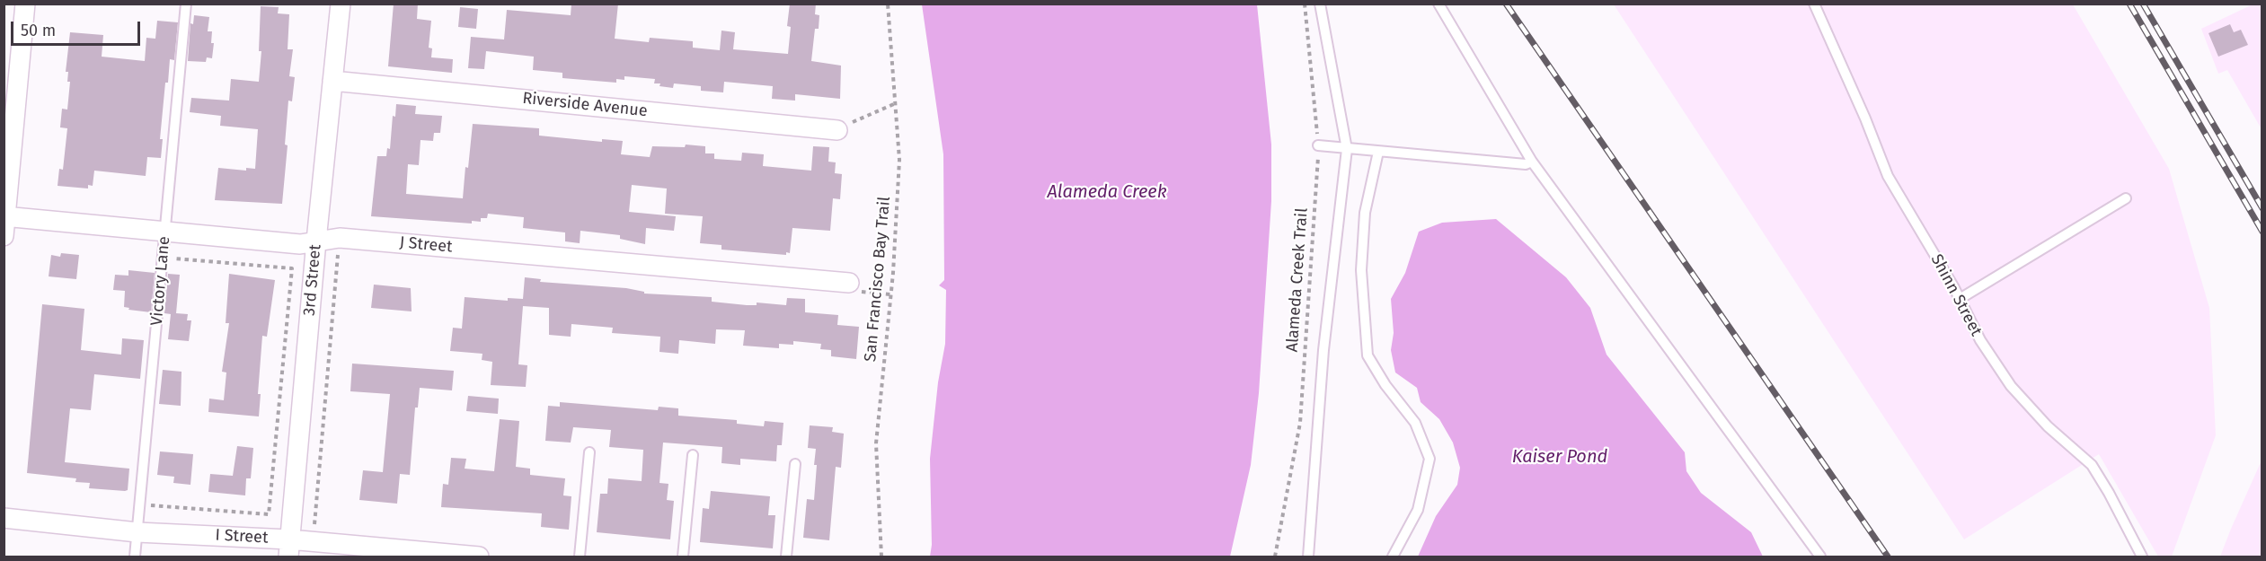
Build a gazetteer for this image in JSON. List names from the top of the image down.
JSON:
{
  "streets": {
    "street": [
      "Riverside Avenue",
      "J Street",
      "3rd Street",
      "I Street"
    ],
    "lane": ["Victory Lane", "Shinn Street"],
    "path": ["San Francisco Bay Trail", "Alameda Creek Trail"]
  },
  "crossings": [
    ["Riverside Avenue", "3rd Street"],
    ["J Street", "3rd Street"],
    ["J Street", "Victory Lane"],
    ["3rd Street", "I Street"],
    ["Victory Lane", "I Street"]
  ],
  "water": ["Alameda Creek", "Kaiser Pond"],
  "scale_bar": "50 m"
}
